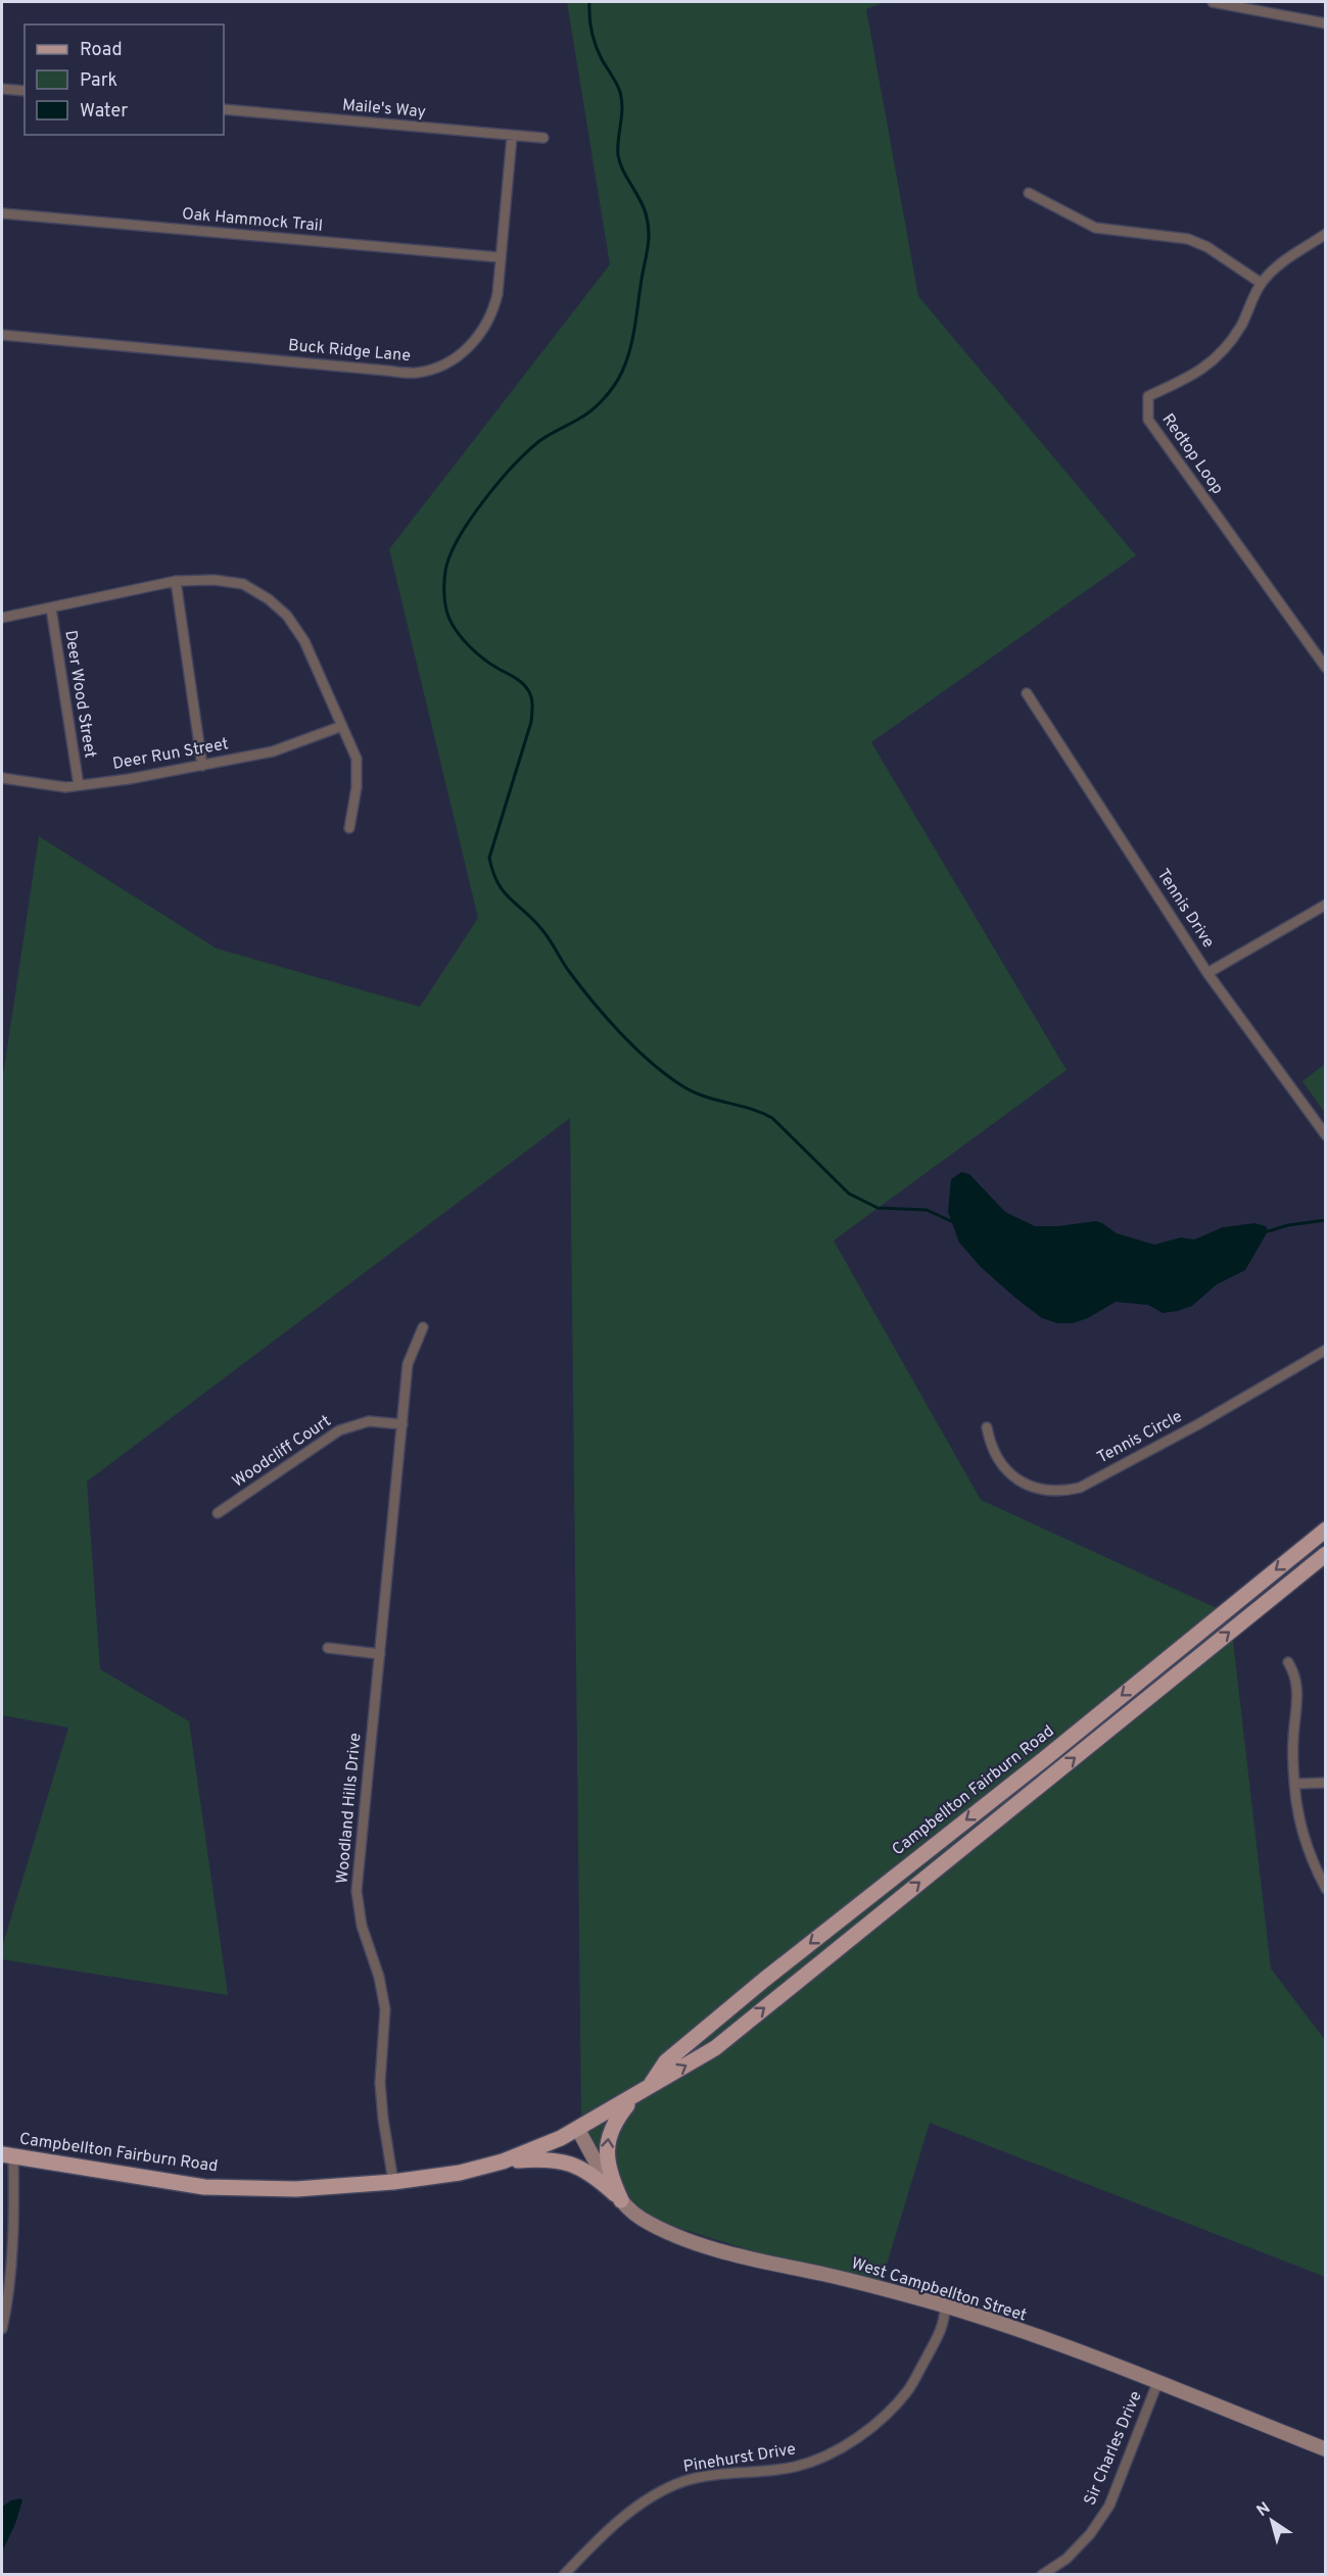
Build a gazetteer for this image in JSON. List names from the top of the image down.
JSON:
{
  "streets": {
    "main road": ["Campbellton Fairburn Road", "West Campbellton Street"],
    "street": [
      "Maile's Way",
      "Oak Hammock Trail",
      "Buck Ridge Lane",
      "Redtop Loop",
      "Deer Wood Street",
      "Deer Run Street",
      "Tennis Drive",
      "Tennis Circle",
      "Woodcliff Court",
      "Woodland Hills Drive",
      "Sir Charles Drive",
      "Pinehurst Drive"
    ]
  },
  "crossings": [
    ["Maile's Way", "Buck Ridge Lane"],
    ["Oak Hammock Trail", "Buck Ridge Lane"],
    ["Deer Wood Street", "Deer Run Street"],
    ["Woodcliff Court", "Woodland Hills Drive"],
    ["Campbellton Fairburn Road", "Woodland Hills Drive"],
    ["Campbellton Fairburn Road", "West Campbellton Street"],
    ["West Campbellton Street", "Sir Charles Drive"],
    ["West Campbellton Street", "Pinehurst Drive"]
  ],
  "legend": ["Road", "Park", "Water"],
  "north": "top left"
}
